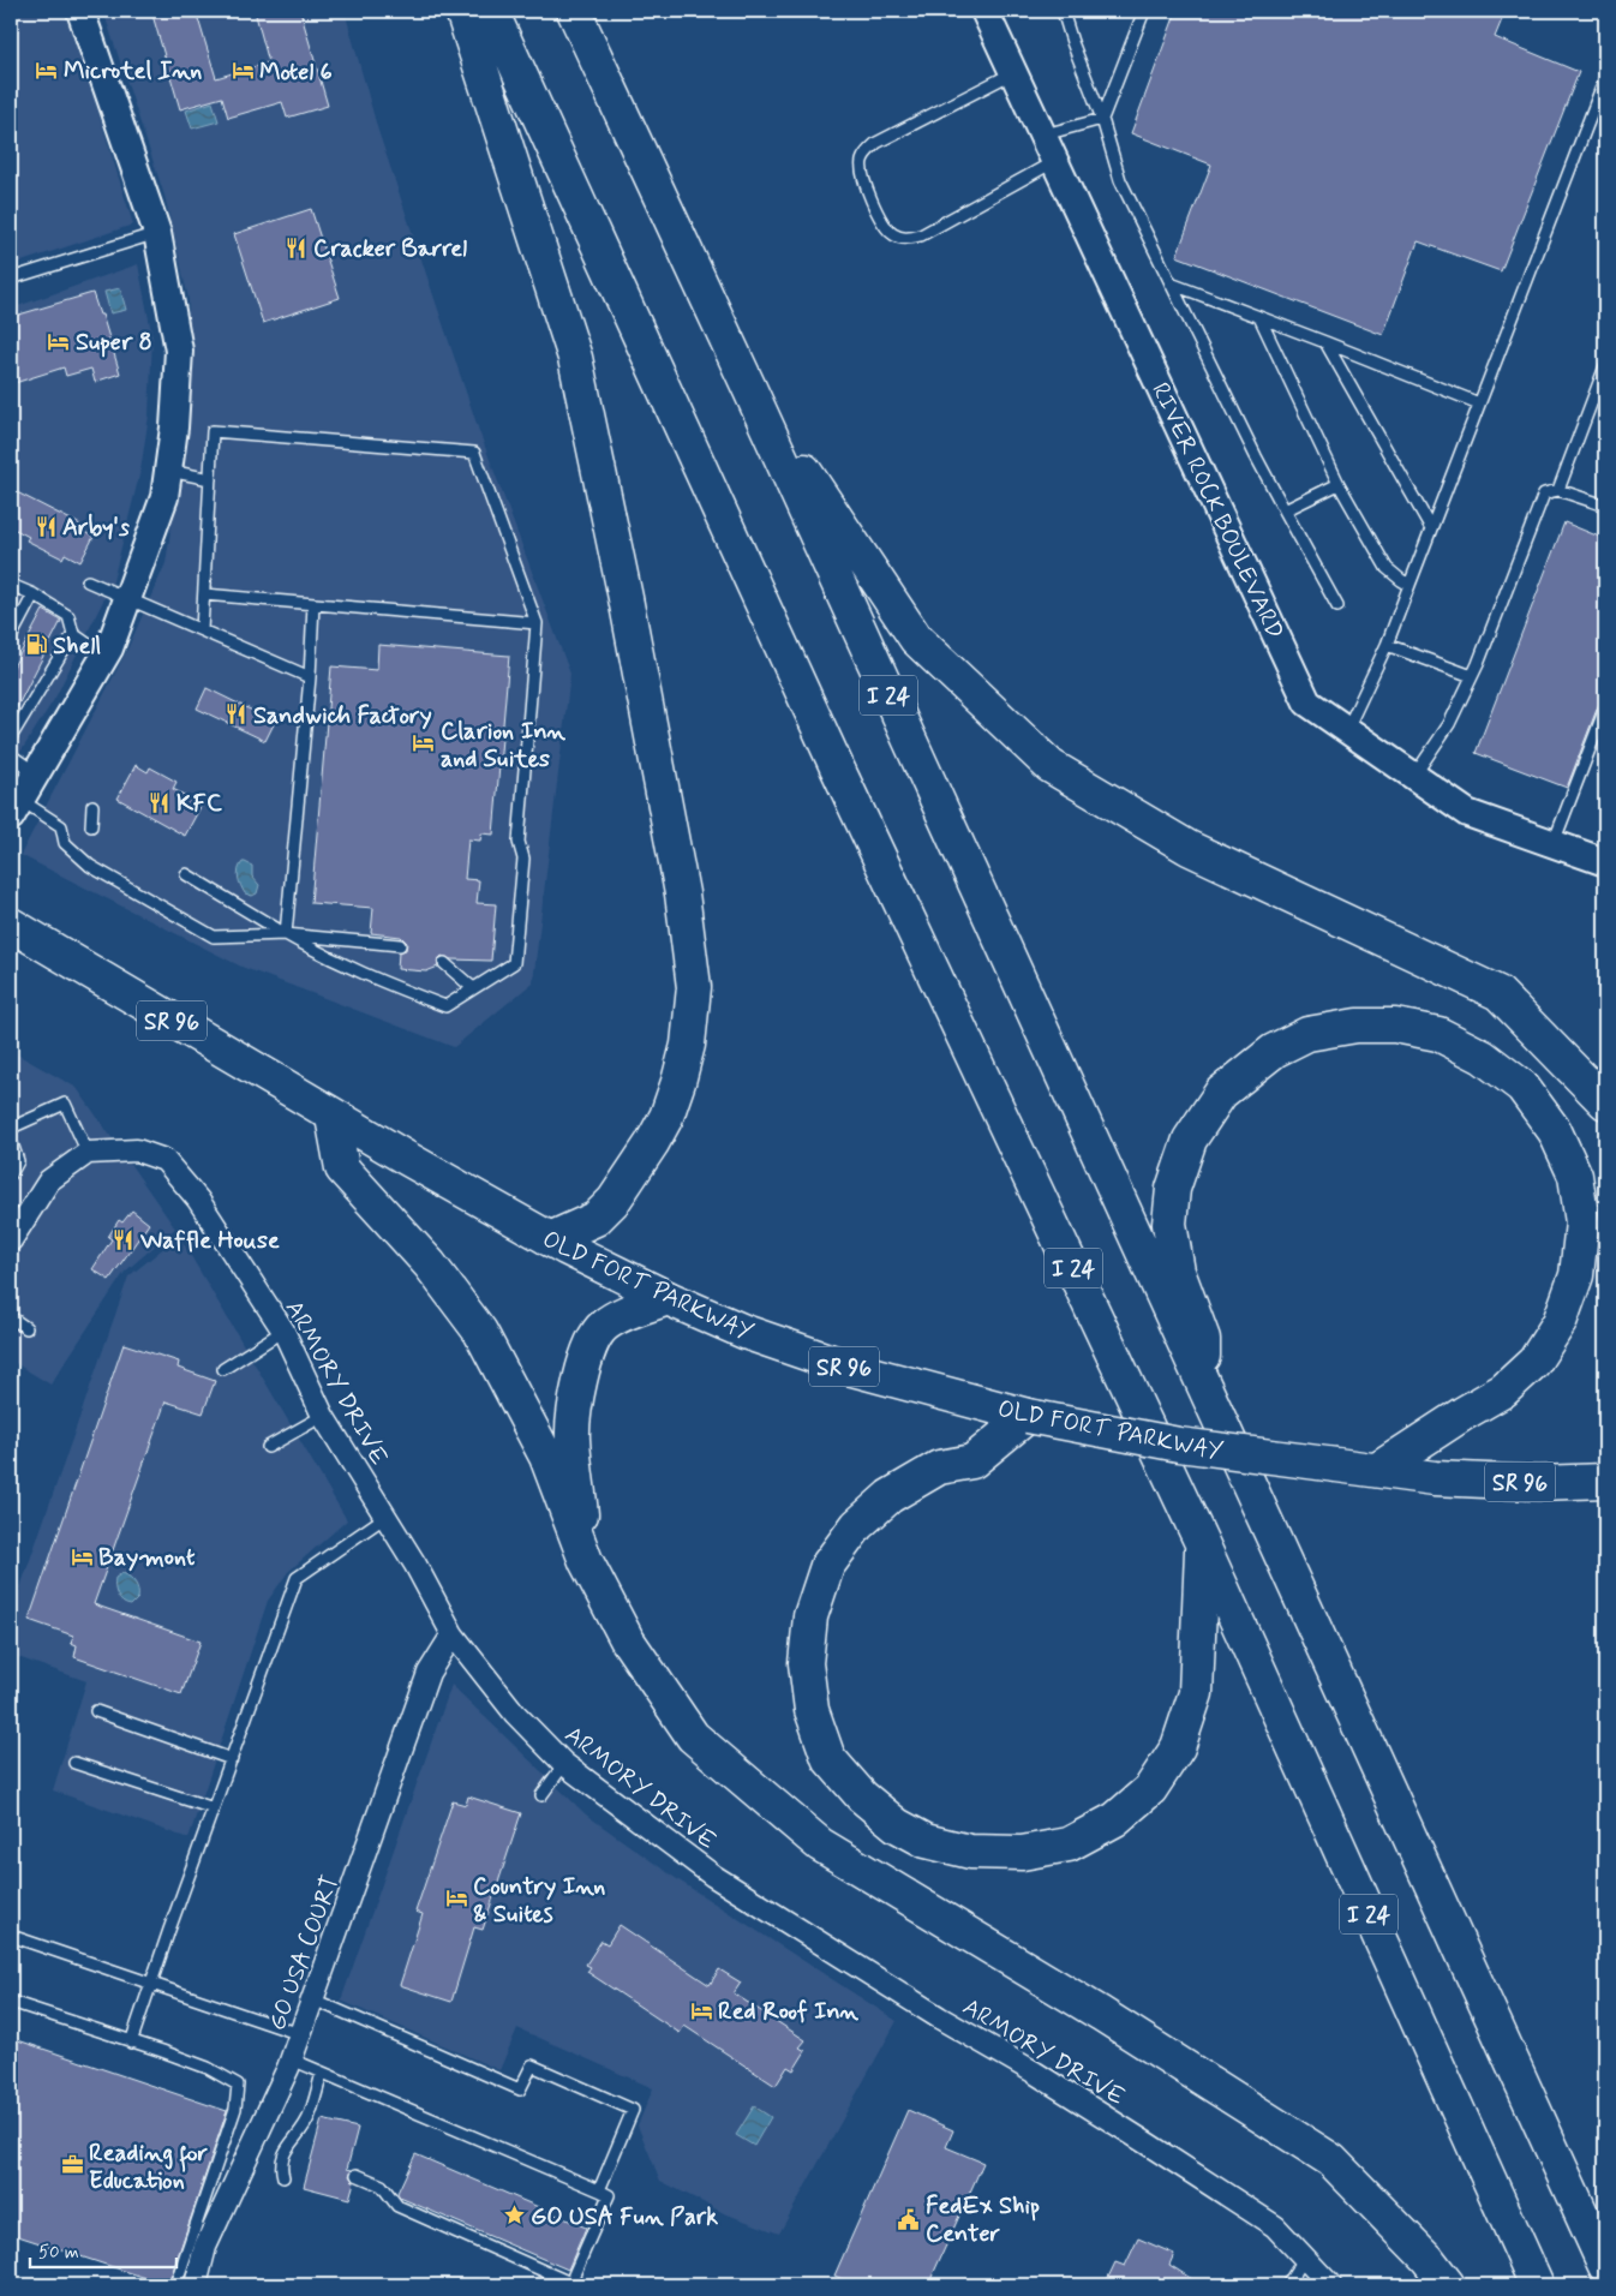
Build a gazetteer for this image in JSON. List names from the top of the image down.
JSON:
{
  "streets": {
    "main road": ["I 24", "SR 96", "OLD FORT PARKWAY"],
    "street": ["RIVER ROCK BOULEVARD", "ARMORY DRIVE", "GO USA COURT"]
  },
  "crossings": [
    ["ARMORY DRIVE", "GO USA COURT"]
  ],
  "places": {
    "hotel": [
      "Microtel Inn",
      "Motel 6",
      "Super 8",
      "Clarion Inn and Suites",
      "Baymont",
      "Country Inn & Suites",
      "Red Roof Inn"
    ],
    "restaurant": [
      "Cracker Barrel",
      "Arby's",
      "Sandwich Factory",
      "KFC",
      "Waffle House"
    ],
    "fuel station": ["Shell"],
    "office": ["Reading for Education"],
    "place": ["GO USA Fun Park"],
    "public building": ["FedEx Ship Center"]
  },
  "scale_bar": "50 m"
}
